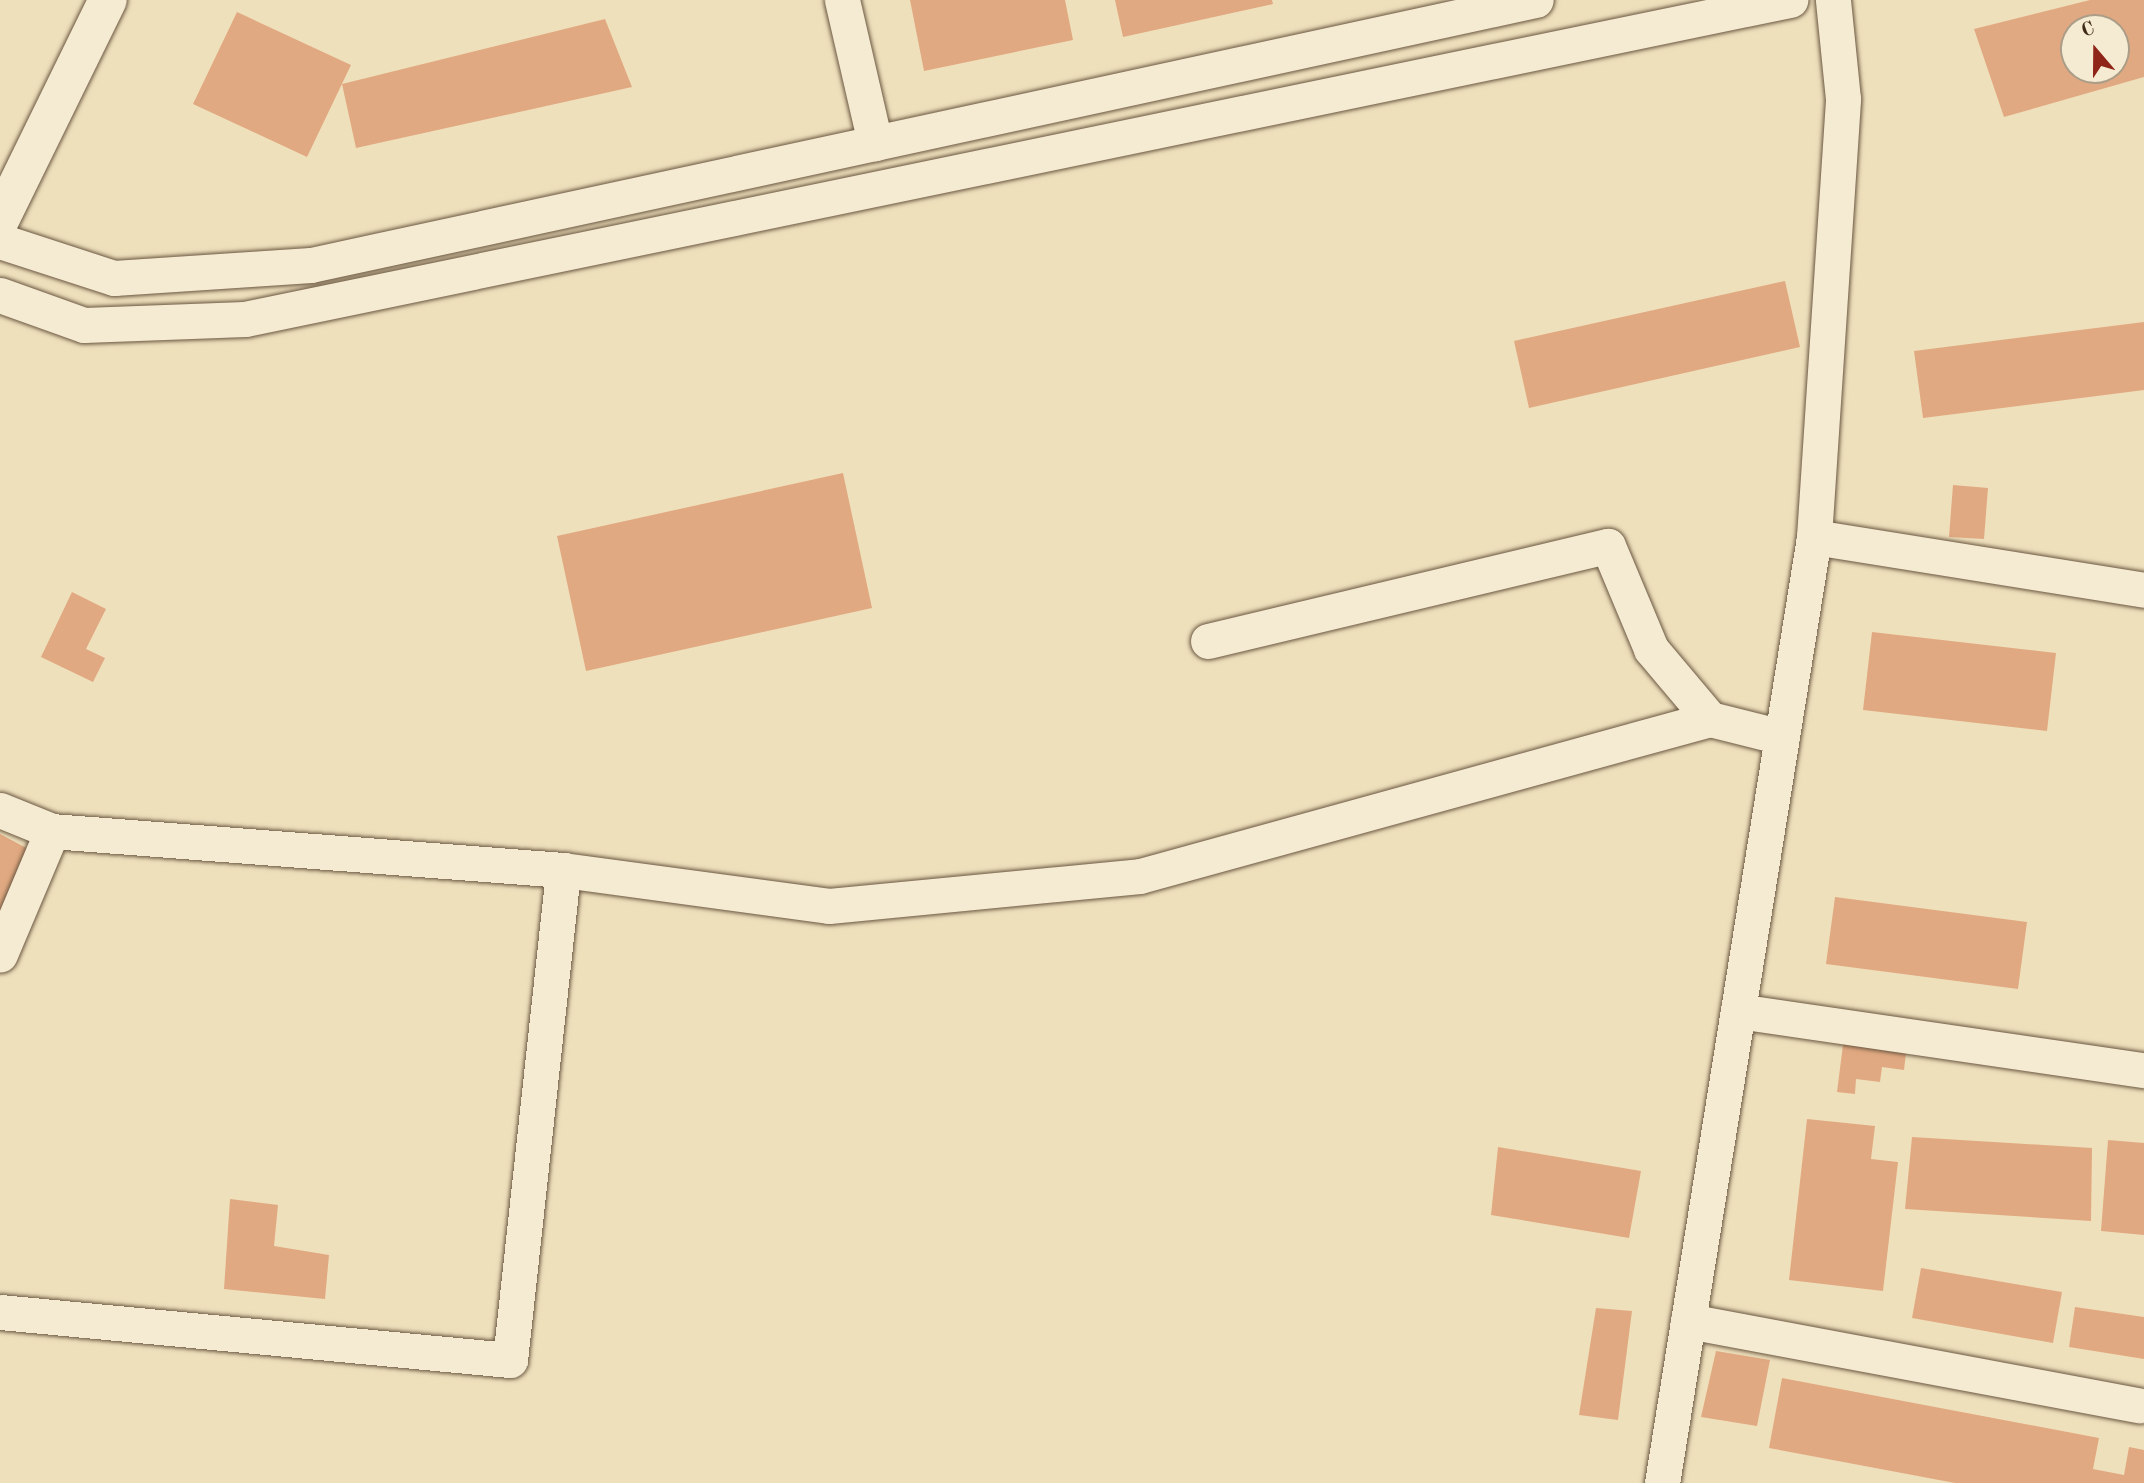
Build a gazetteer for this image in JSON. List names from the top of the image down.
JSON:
{
  "north": "top"
}
